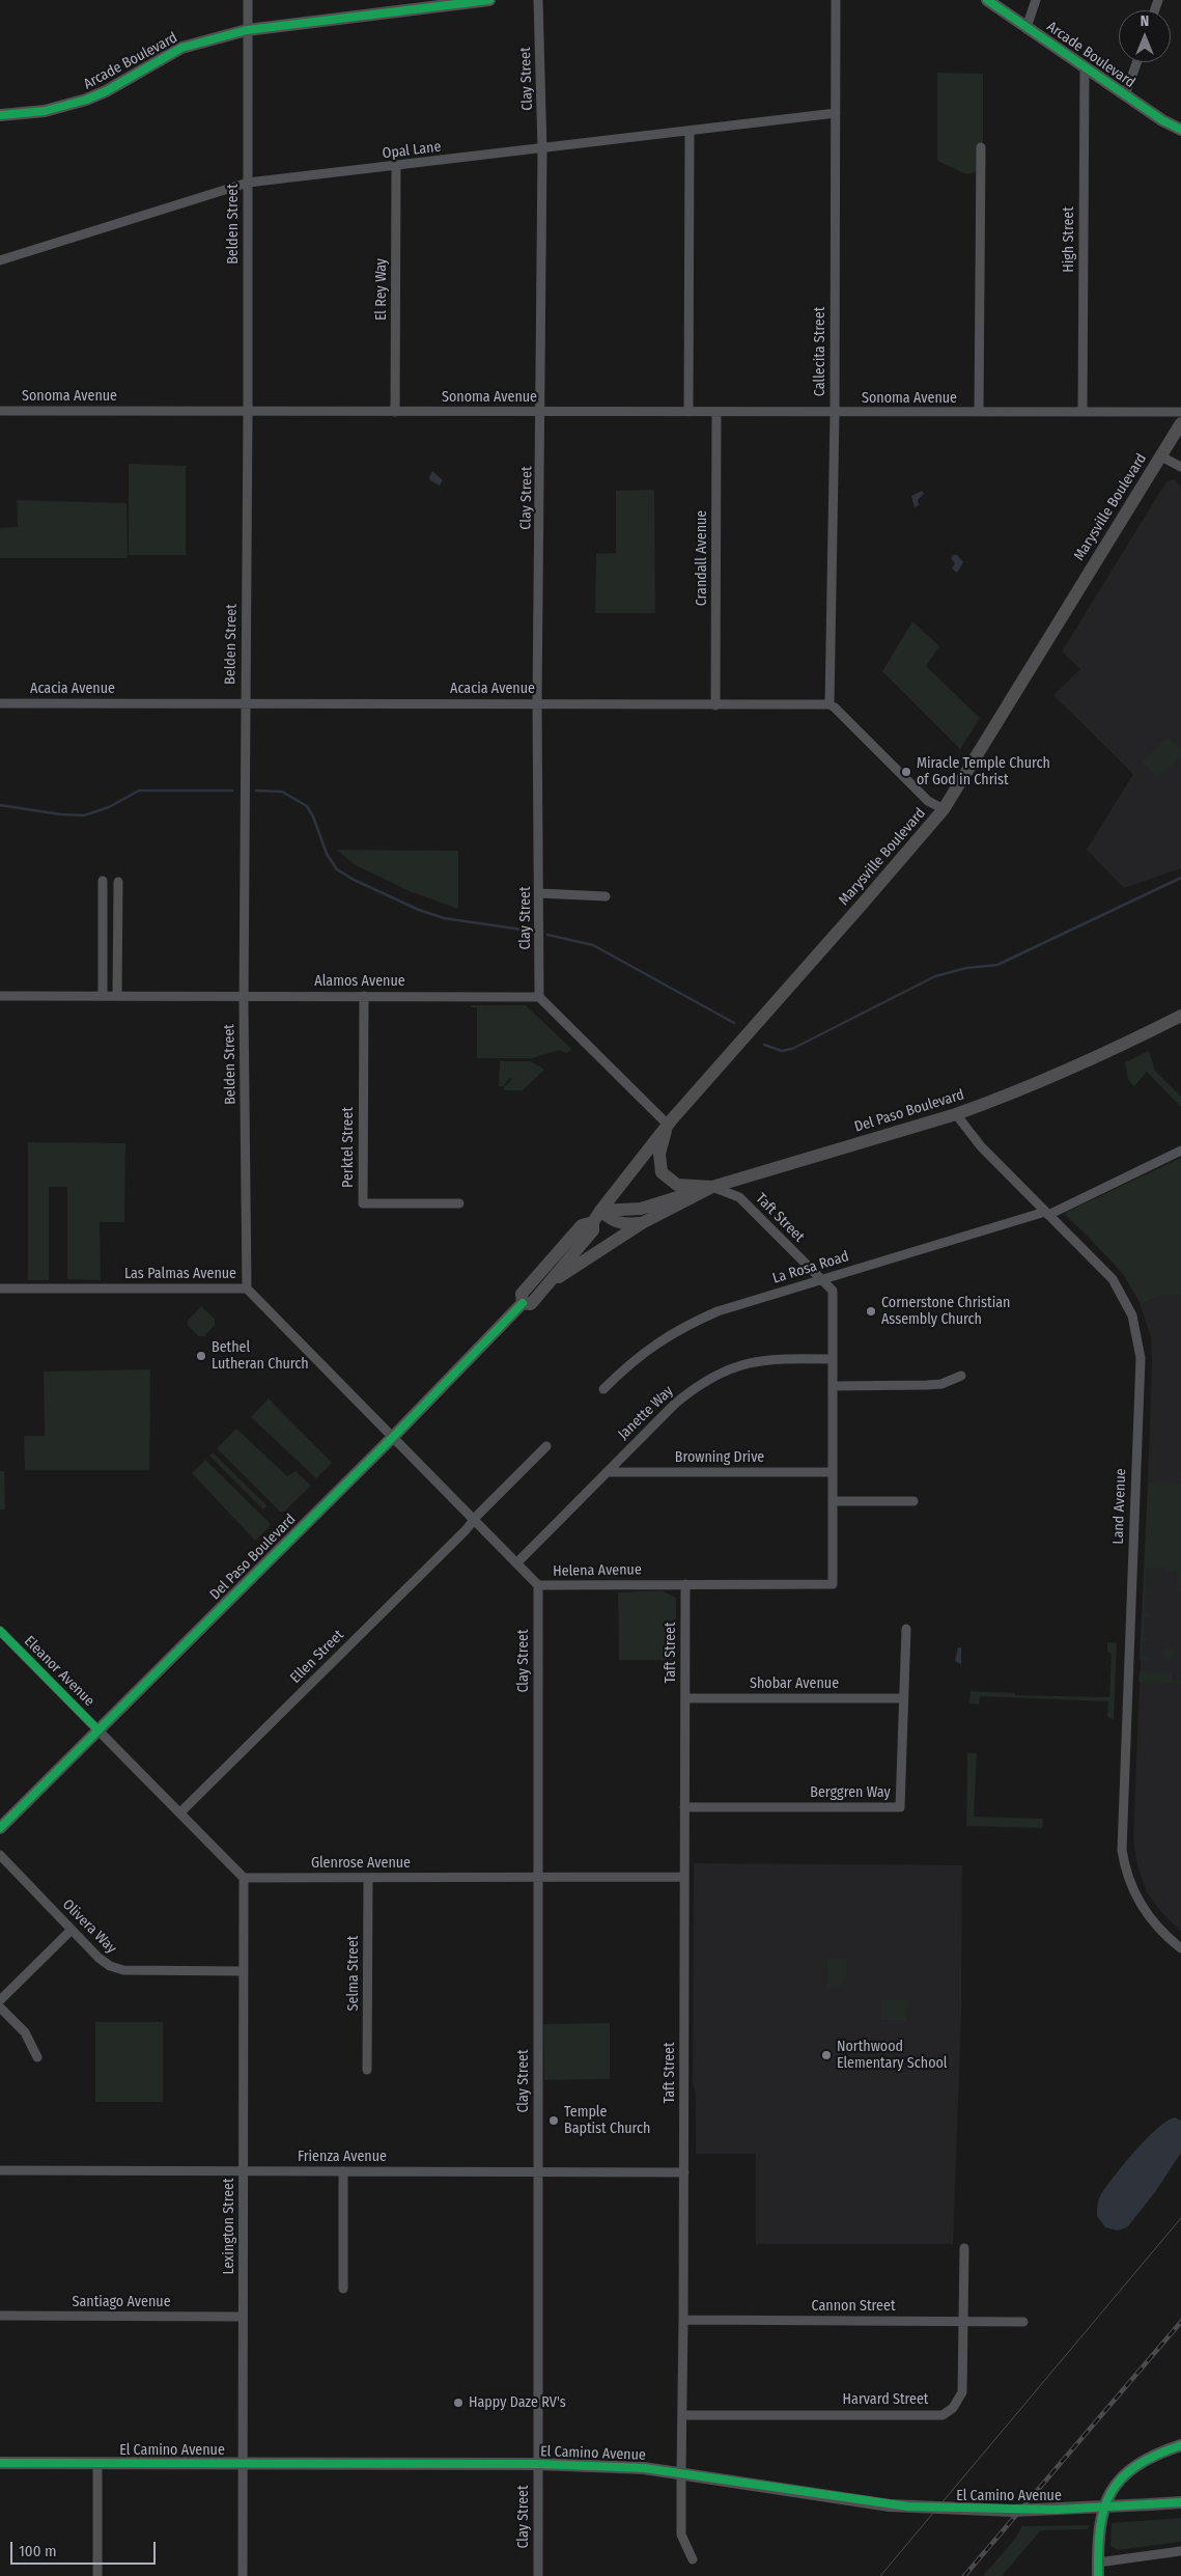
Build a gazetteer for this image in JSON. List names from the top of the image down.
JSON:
{
  "streets": {
    "main road": [
      "Arcade Boulevard",
      "Marysville Boulevard",
      "Del Paso Boulevard",
      "El Camino Avenue"
    ],
    "street": [
      "Clay Street",
      "Opal Lane",
      "Belden Street",
      "High Street",
      "El Rey Way",
      "Callecita Street",
      "Sonoma Avenue",
      "Crandall Avenue",
      "Acacia Avenue",
      "Alamos Avenue",
      "Perktel Street",
      "Taft Street",
      "La Rosa Road",
      "Las Palmas Avenue",
      "Janette Way",
      "Browning Drive",
      "Land Avenue",
      "Helena Avenue",
      "Ellen Street",
      "Eleanor Avenue",
      "Shobar Avenue",
      "Berggren Way",
      "Glenrose Avenue",
      "Olivera Way",
      "Selma Street",
      "Frienza Avenue",
      "Lexington Street",
      "Santiago Avenue",
      "Cannon Street",
      "Harvard Street"
    ]
  },
  "crossings": [
    ["Arcade Boulevard", "Belden Street"],
    ["Arcade Boulevard", "High Street"],
    ["Clay Street", "Opal Lane"],
    ["Clay Street", "Sonoma Avenue"],
    ["Clay Street", "Acacia Avenue"],
    ["Clay Street", "Alamos Avenue"],
    ["Clay Street", "Helena Avenue"],
    ["Clay Street", "Glenrose Avenue"],
    ["Clay Street", "Frienza Avenue"],
    ["Clay Street", "El Camino Avenue"],
    ["Opal Lane", "Belden Street"],
    ["Opal Lane", "El Rey Way"],
    ["Opal Lane", "Callecita Street"],
    ["Belden Street", "Sonoma Avenue"],
    ["Belden Street", "Acacia Avenue"],
    ["Belden Street", "Alamos Avenue"],
    ["Belden Street", "Las Palmas Avenue"],
    ["High Street", "Sonoma Avenue"],
    ["El Rey Way", "Sonoma Avenue"],
    ["Callecita Street", "Sonoma Avenue"],
    ["Callecita Street", "Acacia Avenue"],
    ["Sonoma Avenue", "Crandall Avenue"],
    ["Marysville Boulevard", "Del Paso Boulevard"],
    ["Crandall Avenue", "Acacia Avenue"],
    ["Alamos Avenue", "Perktel Street"],
    ["Del Paso Boulevard", "Taft Street"],
    ["Del Paso Boulevard", "Las Palmas Avenue"],
    ["Del Paso Boulevard", "Land Avenue"],
    ["Del Paso Boulevard", "Helena Avenue"],
    ["Del Paso Boulevard", "Eleanor Avenue"],
    ["Taft Street", "La Rosa Road"],
    ["Taft Street", "Janette Way"],
    ["Taft Street", "Browning Drive"],
    ["Taft Street", "Helena Avenue"],
    ["Taft Street", "Shobar Avenue"],
    ["Taft Street", "Berggren Way"],
    ["Taft Street", "Glenrose Avenue"],
    ["Taft Street", "Frienza Avenue"],
    ["Taft Street", "Cannon Street"],
    ["Taft Street", "Harvard Street"],
    ["Taft Street", "El Camino Avenue"],
    ["La Rosa Road", "Land Avenue"],
    ["Las Palmas Avenue", "Helena Avenue"],
    ["Janette Way", "Browning Drive"],
    ["Janette Way", "Helena Avenue"],
    ["Helena Avenue", "Ellen Street"],
    ["Shobar Avenue", "Berggren Way"],
    ["Glenrose Avenue", "Selma Street"],
    ["Glenrose Avenue", "Lexington Street"],
    ["Olivera Way", "Lexington Street"],
    ["Frienza Avenue", "Lexington Street"],
    ["Lexington Street", "Santiago Avenue"],
    ["Lexington Street", "El Camino Avenue"],
    ["Cannon Street", "Harvard Street"]
  ],
  "places": [
    "Miracle Temple Church of God in Christ",
    "Cornerstone Christian Assembly Church",
    "Bethel Lutheran Church",
    "Northwood Elementary School",
    "Temple Baptist Church",
    "Happy Daze RV's"
  ],
  "scale_bar": "100 m",
  "north": "top"
}
